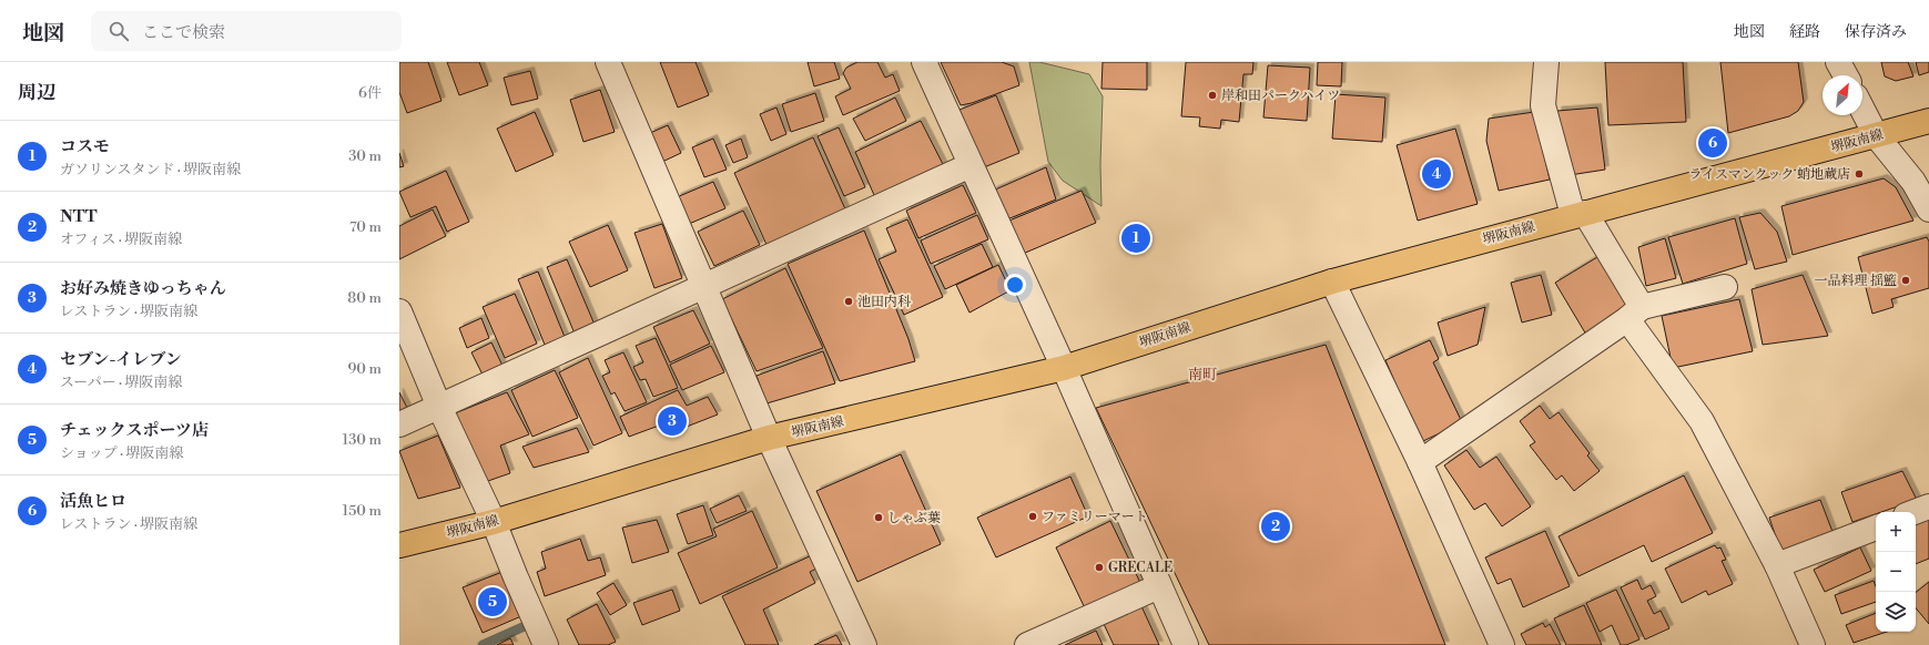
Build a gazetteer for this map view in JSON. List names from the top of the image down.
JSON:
{
  "streets": {
    "main road": ["堺阪南線"]
  },
  "districts": ["南町"],
  "places": [
    "岸和田パークハイツ",
    "ライスマンクック 蛸地蔵店",
    "一品料理 揺籃",
    "池田内科",
    "ファミリーマート",
    "しゃぶ葉",
    "GRECALE"
  ],
  "north": "top right",
  "page": {
    "header": "地図",
    "search": "ここで検索",
    "nav": ["地図", "経路", "保存済み"],
    "heading": ["周辺", "6件"],
    "list": [
      {
        "mark": "1",
        "name": "コスモ",
        "note": "ガソリンスタンド · 堺阪南線",
        "value": "30 m"
      },
      {
        "mark": "2",
        "name": "NTT",
        "note": "オフィス · 堺阪南線",
        "value": "70 m"
      },
      {
        "mark": "3",
        "name": "お好み焼きゆっちゃん",
        "note": "レストラン · 堺阪南線",
        "value": "80 m"
      },
      {
        "mark": "4",
        "name": "セブン-イレブン",
        "note": "スーパー · 堺阪南線",
        "value": "90 m"
      },
      {
        "mark": "5",
        "name": "チェックスポーツ店",
        "note": "ショップ · 堺阪南線",
        "value": "130 m"
      },
      {
        "mark": "6",
        "name": "活魚ヒロ",
        "note": "レストラン · 堺阪南線",
        "value": "150 m"
      }
    ],
    "pins": [
      "6",
      "4",
      "1",
      "3",
      "2",
      "5"
    ],
    "map_buttons": ["+", "−"]
  }
}
